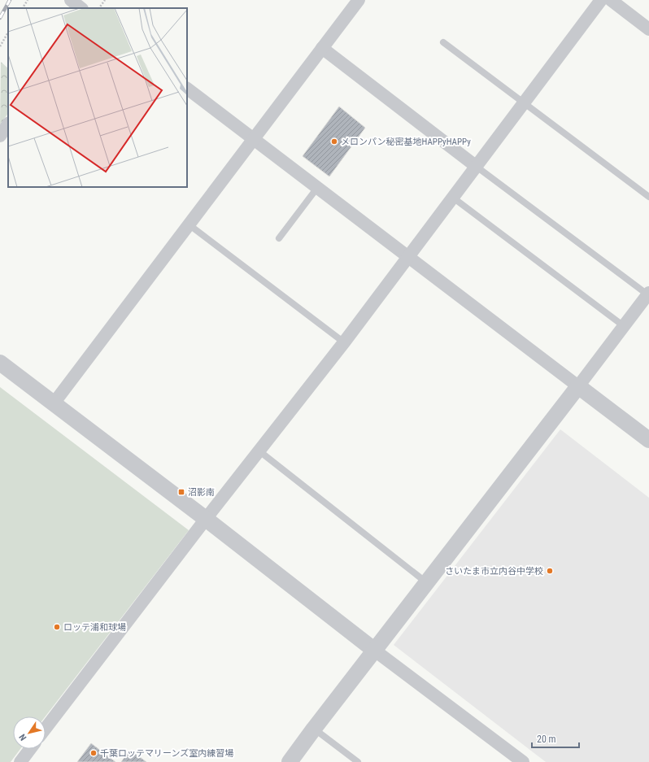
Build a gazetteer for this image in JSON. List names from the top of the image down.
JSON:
{
  "places": {
    "other": [
      "メロンパン秘密基地HAPPyHAPPy",
      "さいたま市立内谷中学校",
      "ロッテ浦和球場",
      "千葉ロッテマリーンズ室内練習場"
    ],
    "transit": ["沼影南"]
  },
  "scale_bar": "20 m",
  "north": "bottom left"
}
